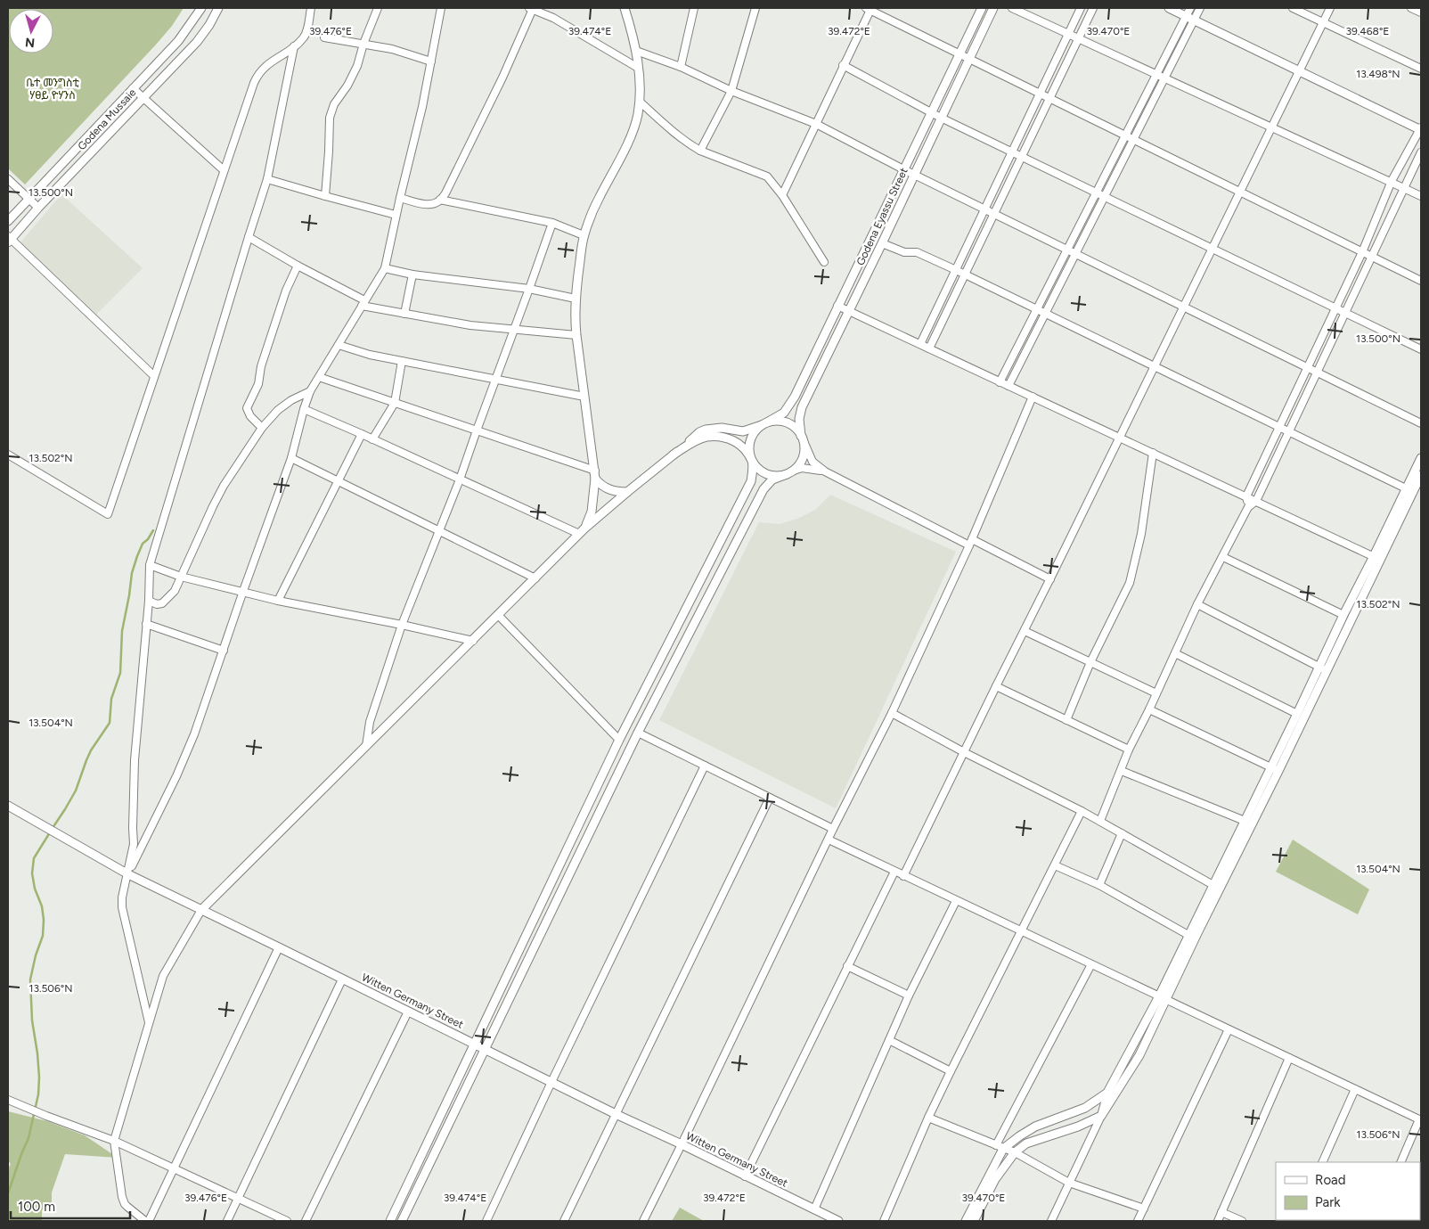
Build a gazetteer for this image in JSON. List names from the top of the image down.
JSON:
{
  "streets": {
    "street": ["Godena Mussaie", "Godena Eyassu Street", "Witten Germany Street"]
  },
  "parks": ["ቤተ መንግስቲ ሃፀይ ዮሃንስ"],
  "legend": ["Road", "Park"],
  "scale_bar": "100 m",
  "north": "bottom",
  "coordinates": [
    "39.476°E",
    "39.474°E",
    "39.472°E",
    "39.470°E",
    "39.468°E",
    "13.498°N",
    "13.500°N",
    "13.502°N",
    "13.504°N",
    "13.506°N"
  ]
}
